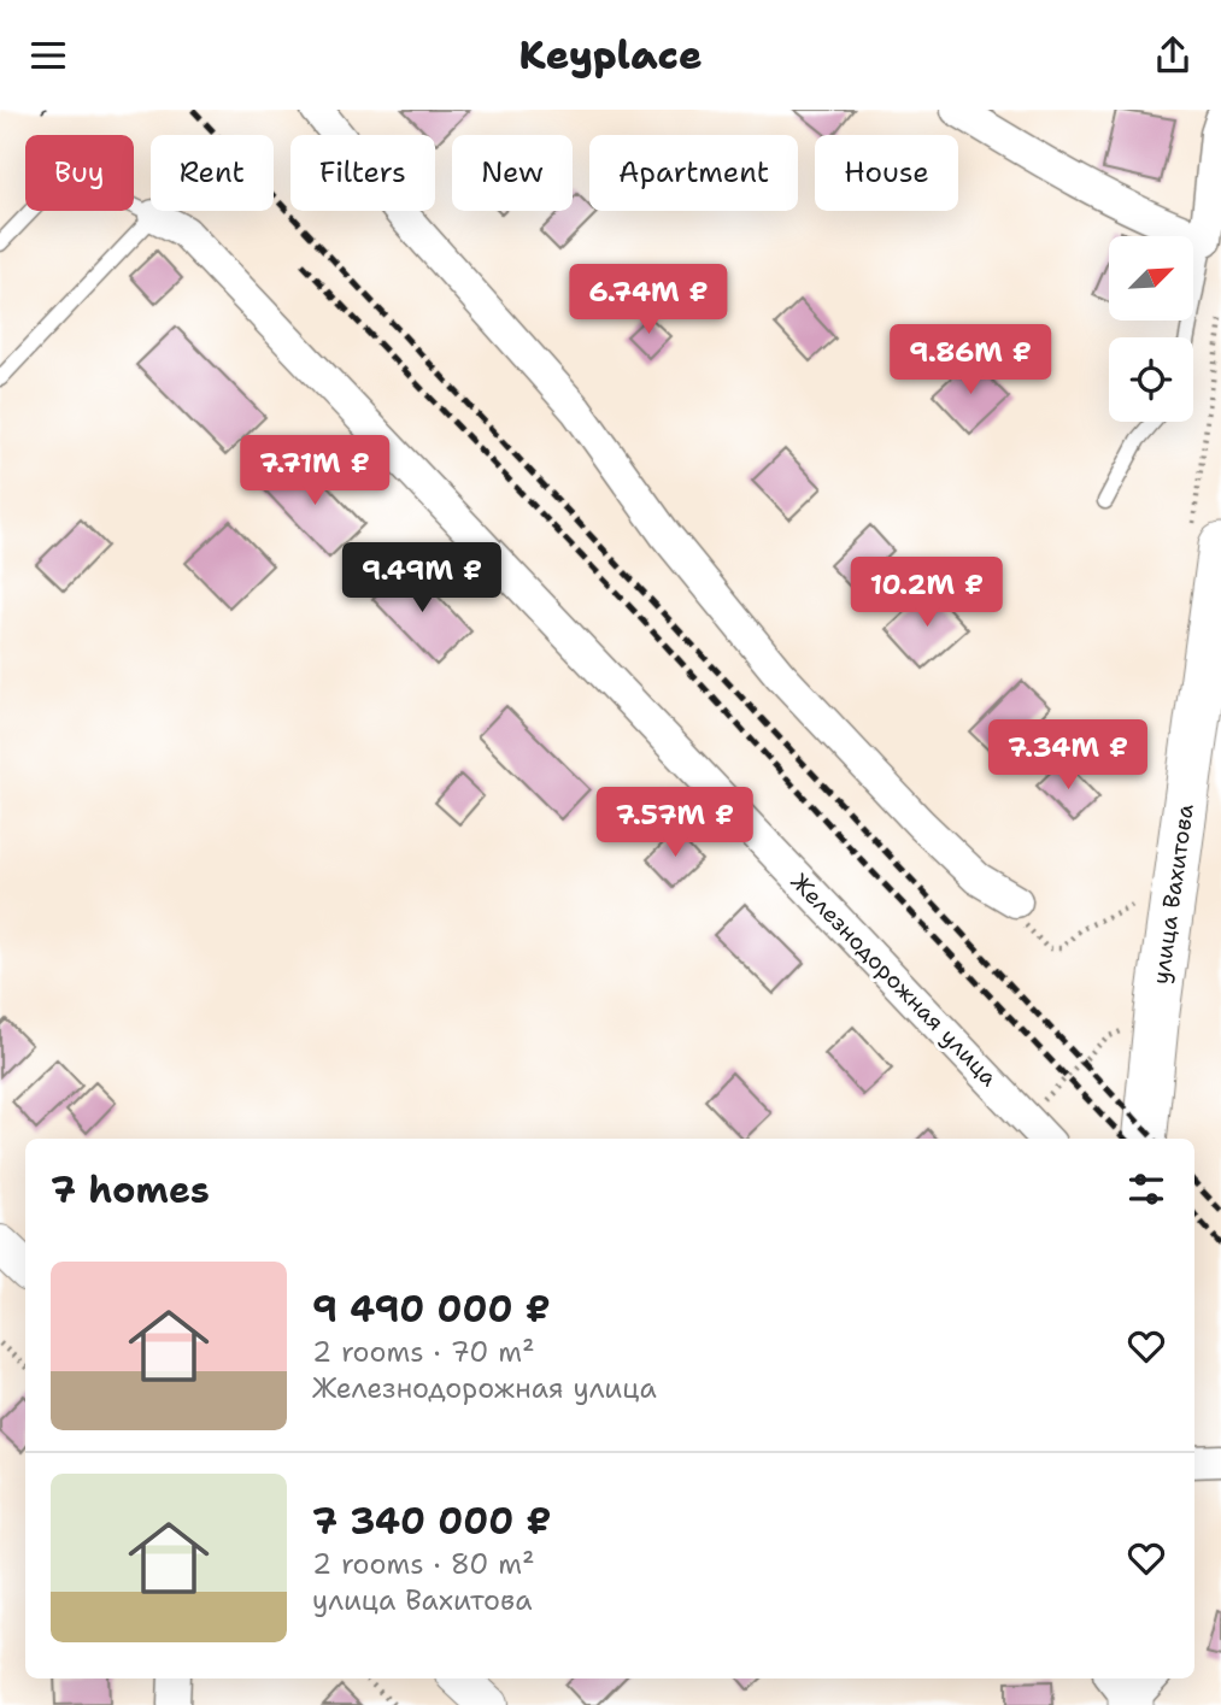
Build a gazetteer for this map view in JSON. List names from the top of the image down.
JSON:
{
  "streets": {
    "main road": ["улица Вахитова"],
    "street": ["Железнодорожная улица"]
  },
  "north": "top right",
  "page": {
    "header": "Keyplace",
    "chip": [
      "Buy",
      "Rent",
      "Filters",
      "New",
      "Apartment",
      "House"
    ],
    "price": [
      "6.74M ₽",
      "9.86M ₽",
      "7.71M ₽",
      "9.49M ₽",
      "10.2M ₽",
      "7.34M ₽",
      "7.57M ₽"
    ],
    "heading": "7 homes",
    "list": [
      {
        "name": "9 490 000 ₽",
        "note": "2 rooms · 70 m² · Железнодорожная улица"
      },
      {
        "name": "7 340 000 ₽",
        "note": "2 rooms · 80 m² · улица Вахитова"
      }
    ]
  }
}
